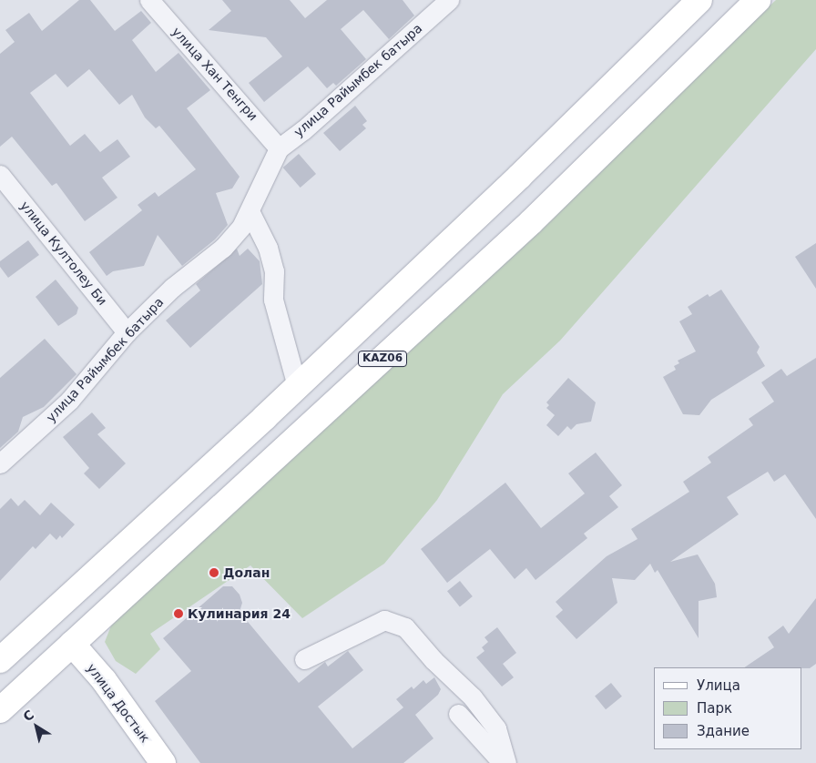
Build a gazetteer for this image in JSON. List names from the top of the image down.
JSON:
{
  "streets": {
    "main road": ["KАZ06", "улица Достык"],
    "street": ["улица Хан Тенгри", "улица Райымбек батыра", "улица Култолеу Би"]
  },
  "crossings": [
    ["улица Хан Тенгри", "улица Райымбек батыра"],
    ["улица Райымбек батыра", "улица Култолеу Би"],
    ["KАZ06", "улица Достык"]
  ],
  "places": ["Долан", "Кулинария 24"],
  "legend": ["Улица", "Парк", "Здание"],
  "north": "top left"
}
